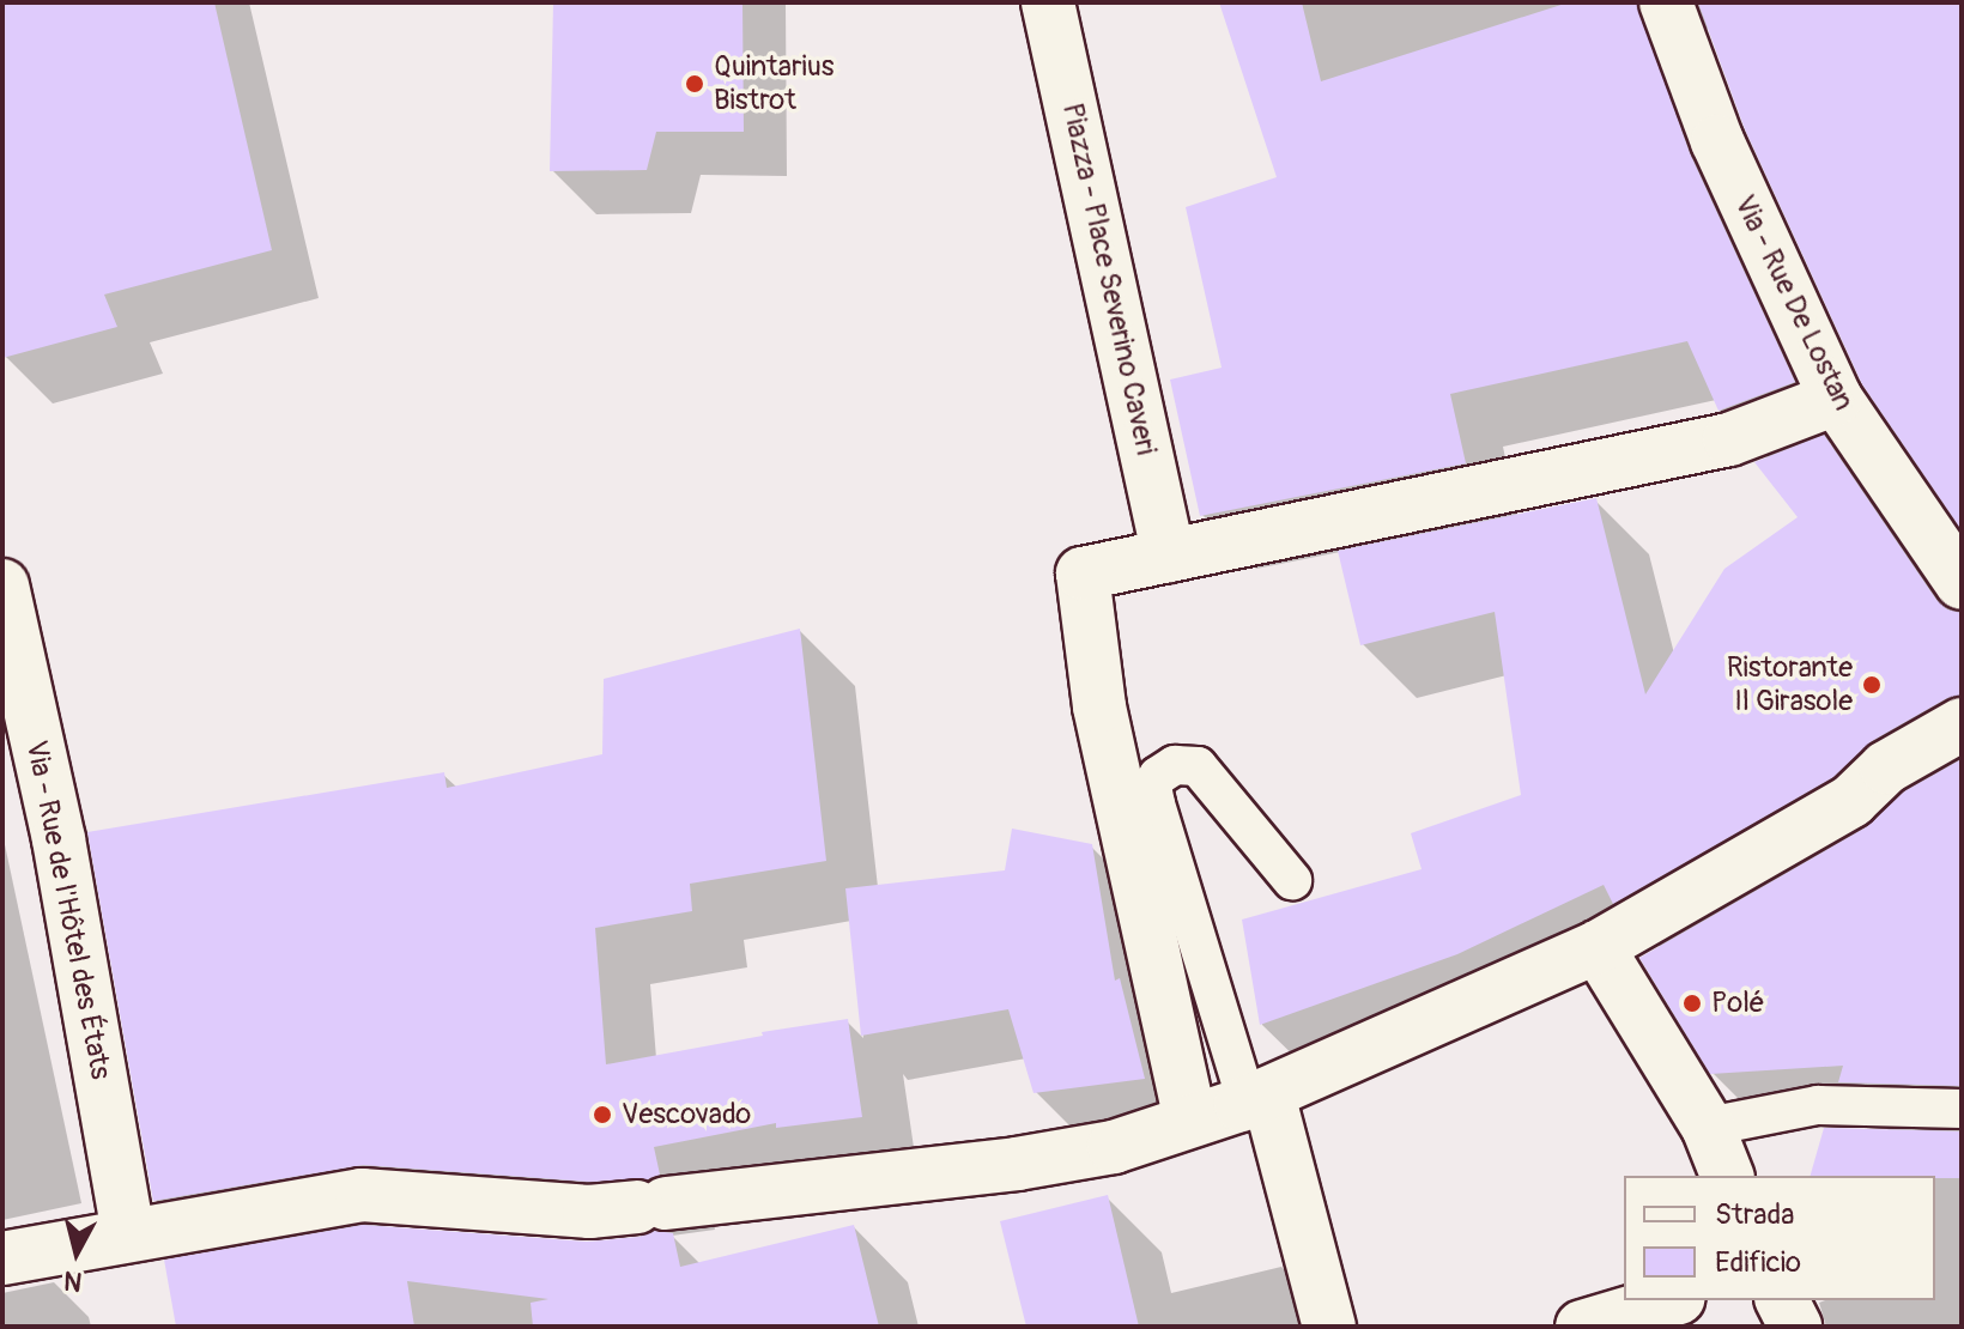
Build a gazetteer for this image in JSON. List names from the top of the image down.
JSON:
{
  "streets": {
    "street": ["Piazza - Place Severino Caveri", "Via - Rue De Lostan", "Via - Rue de l'Hôtel des États"]
  },
  "places": [
    "Quintarius Bistrot",
    "Ristorante Il Girasole",
    "Polé",
    "Vescovado"
  ],
  "legend": ["Strada", "Edificio"],
  "north": "bottom"
}
